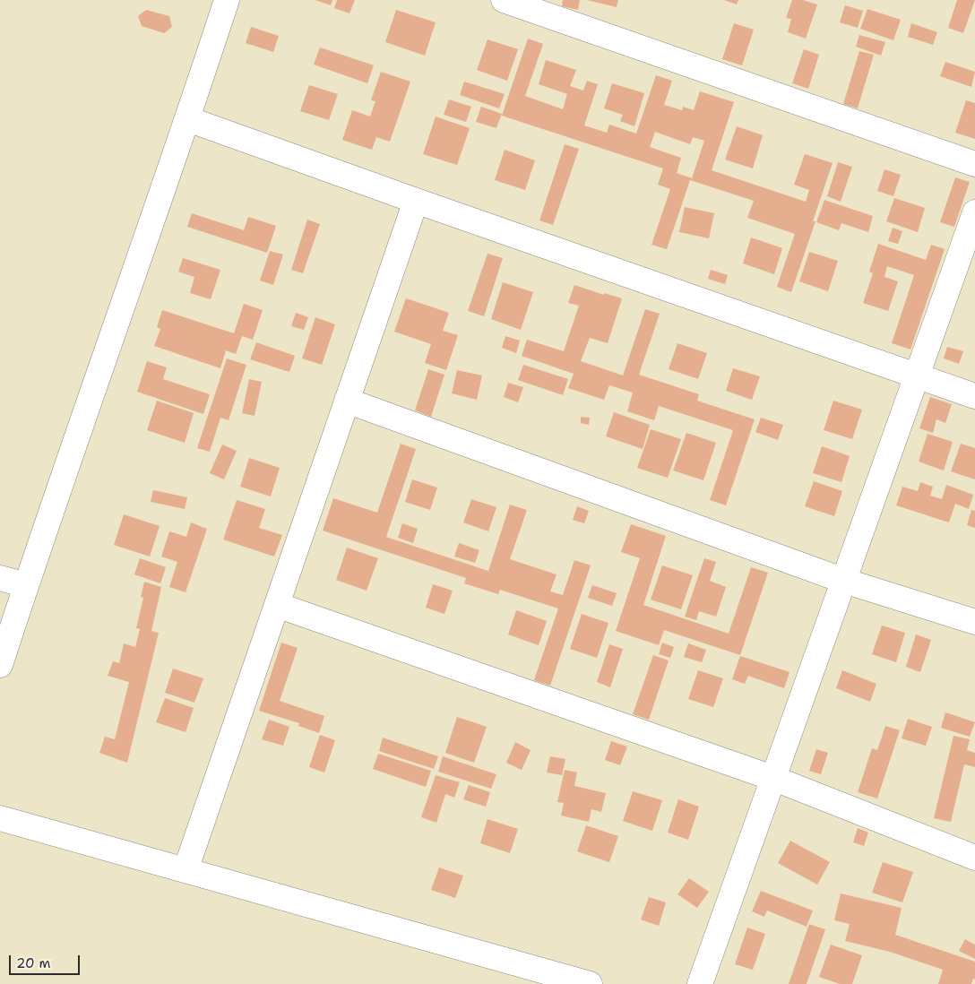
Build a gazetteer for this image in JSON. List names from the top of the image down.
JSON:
{
  "scale_bar": "20 m"
}
